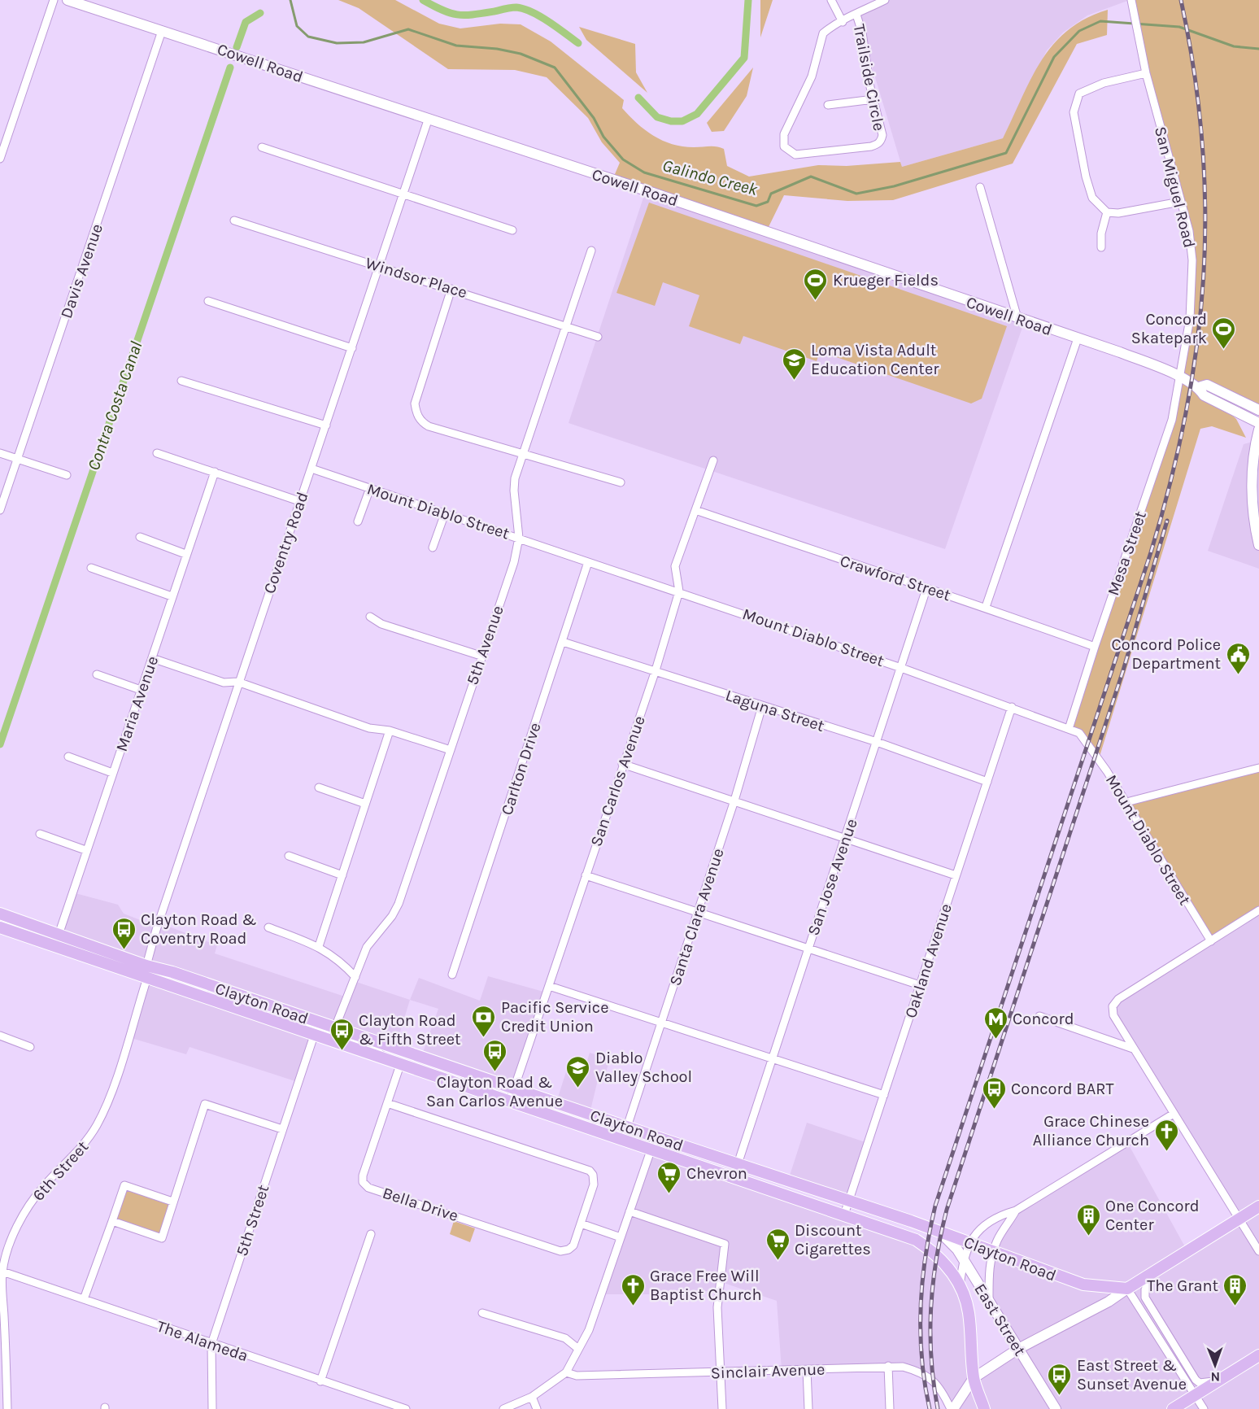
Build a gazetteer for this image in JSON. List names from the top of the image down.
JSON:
{
  "streets": {
    "main road": ["Clayton Road"],
    "street": [
      "Cowell Road",
      "Trailside Circle",
      "San Miguel Road",
      "Davis Avenue",
      "Windsor Place",
      "Mount Diablo Street",
      "Coventry Road",
      "Mesa Street",
      "Crawford Street",
      "5th Avenue",
      "Maria Avenue",
      "Laguna Street",
      "Carlton Drive",
      "San Carlos Avenue",
      "San Jose Avenue",
      "Santa Clara Avenue",
      "Oakland Avenue",
      "6th Street",
      "Bella Drive",
      "5th Street",
      "East Street",
      "The Alameda",
      "Sinclair Avenue"
    ]
  },
  "crossings": [
    ["Cowell Road", "San Miguel Road"],
    ["Cowell Road", "Davis Avenue"],
    ["Cowell Road", "Coventry Road"],
    ["Cowell Road", "Mesa Street"],
    ["San Miguel Road", "Mesa Street"],
    ["Windsor Place", "Coventry Road"],
    ["Windsor Place", "5th Avenue"],
    ["Mount Diablo Street", "Coventry Road"],
    ["Mount Diablo Street", "Mesa Street"],
    ["Mount Diablo Street", "5th Avenue"],
    ["Mount Diablo Street", "Carlton Drive"],
    ["Mount Diablo Street", "San Carlos Avenue"],
    ["Mount Diablo Street", "San Jose Avenue"],
    ["Mount Diablo Street", "Oakland Avenue"],
    ["Coventry Road", "Clayton Road"],
    ["Coventry Road", "6th Street"],
    ["Mesa Street", "Crawford Street"],
    ["Crawford Street", "San Carlos Avenue"],
    ["Crawford Street", "San Jose Avenue"],
    ["5th Avenue", "Clayton Road"],
    ["Maria Avenue", "Clayton Road"],
    ["Laguna Street", "Carlton Drive"],
    ["Laguna Street", "San Carlos Avenue"],
    ["Laguna Street", "San Jose Avenue"],
    ["Laguna Street", "Santa Clara Avenue"],
    ["Laguna Street", "Oakland Avenue"],
    ["San Carlos Avenue", "Clayton Road"],
    ["San Jose Avenue", "Clayton Road"],
    ["Santa Clara Avenue", "Clayton Road"],
    ["Oakland Avenue", "Clayton Road"],
    ["Clayton Road", "6th Street"],
    ["Clayton Road", "Bella Drive"],
    ["Clayton Road", "5th Street"],
    ["Clayton Road", "East Street"],
    ["6th Street", "The Alameda"],
    ["5th Street", "The Alameda"]
  ],
  "water": ["Galindo Creek", "Contra Costa Canal"],
  "places": {
    "sports": ["Krueger Fields", "Concord Skatepark"],
    "school or university": ["Loma Vista Adult Education Center", "Diablo Valley School"],
    "public building": ["Concord Police Department"],
    "bus stop": [
      "Clayton Road & Coventry Road",
      "Clayton Road & Fifth Street",
      "Clayton Road & San Carlos Avenue",
      "Concord BART",
      "East Street & Sunset Avenue"
    ],
    "bank": ["Pacific Service Credit Union"],
    "metro station": ["Concord"],
    "church": ["Grace Chinese Alliance Church", "Grace Free Will Baptist Church"],
    "supermarket": ["Chevron", "Discount Cigarettes"],
    "building": ["One Concord Center", "The Grant"]
  },
  "north": "bottom"
}
